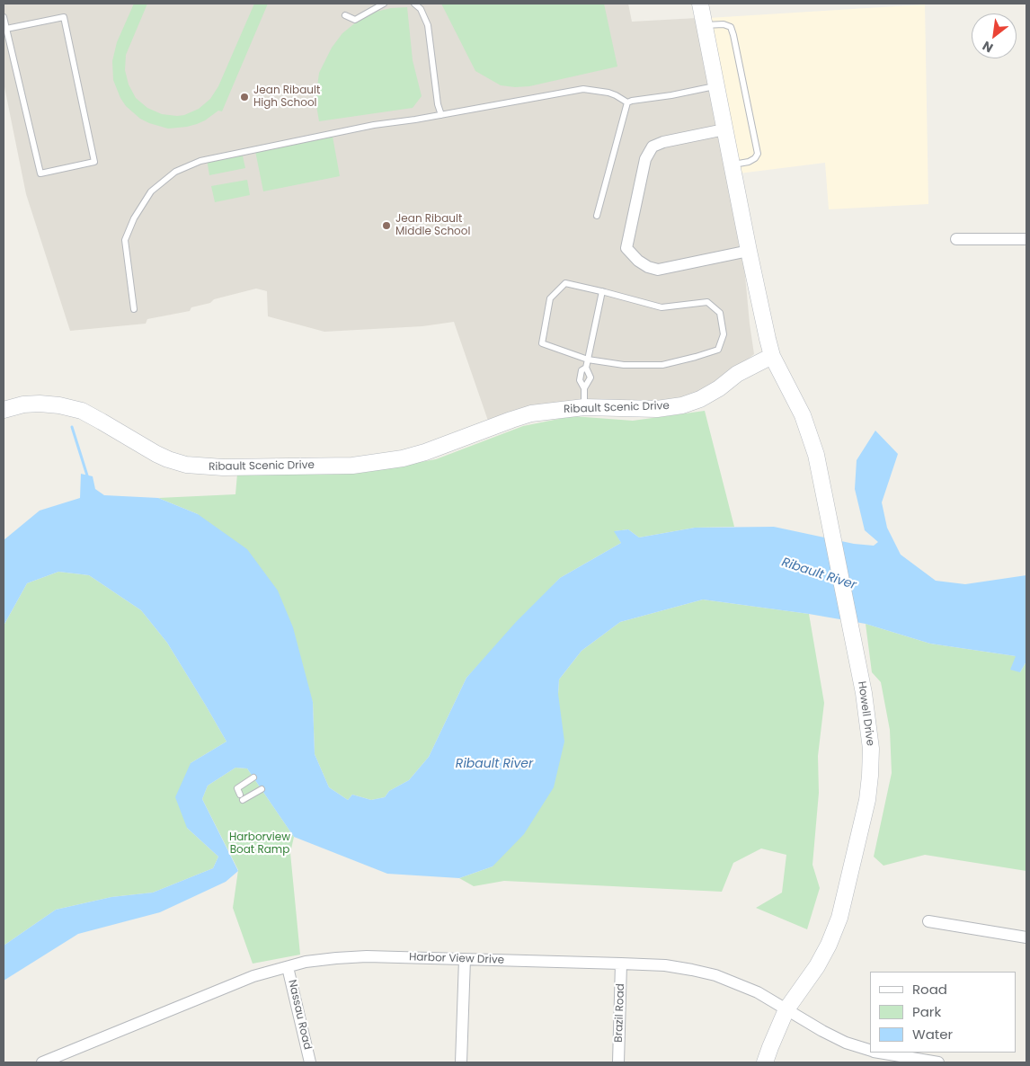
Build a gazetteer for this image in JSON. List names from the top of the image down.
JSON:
{
  "streets": {
    "street": [
      "Ribault Scenic Drive",
      "Howell Drive",
      "Harbor View Drive",
      "Brazil Road",
      "Nassau Road"
    ]
  },
  "crossings": [
    ["Ribault Scenic Drive", "Howell Drive"],
    ["Howell Drive", "Harbor View Drive"],
    ["Harbor View Drive", "Brazil Road"],
    ["Harbor View Drive", "Nassau Road"]
  ],
  "water": ["Ribault River"],
  "parks": ["Harborview Boat Ramp"],
  "places": ["Jean Ribault High School", "Jean Ribault Middle School"],
  "legend": ["Road", "Park", "Water"],
  "north": "bottom left"
}
